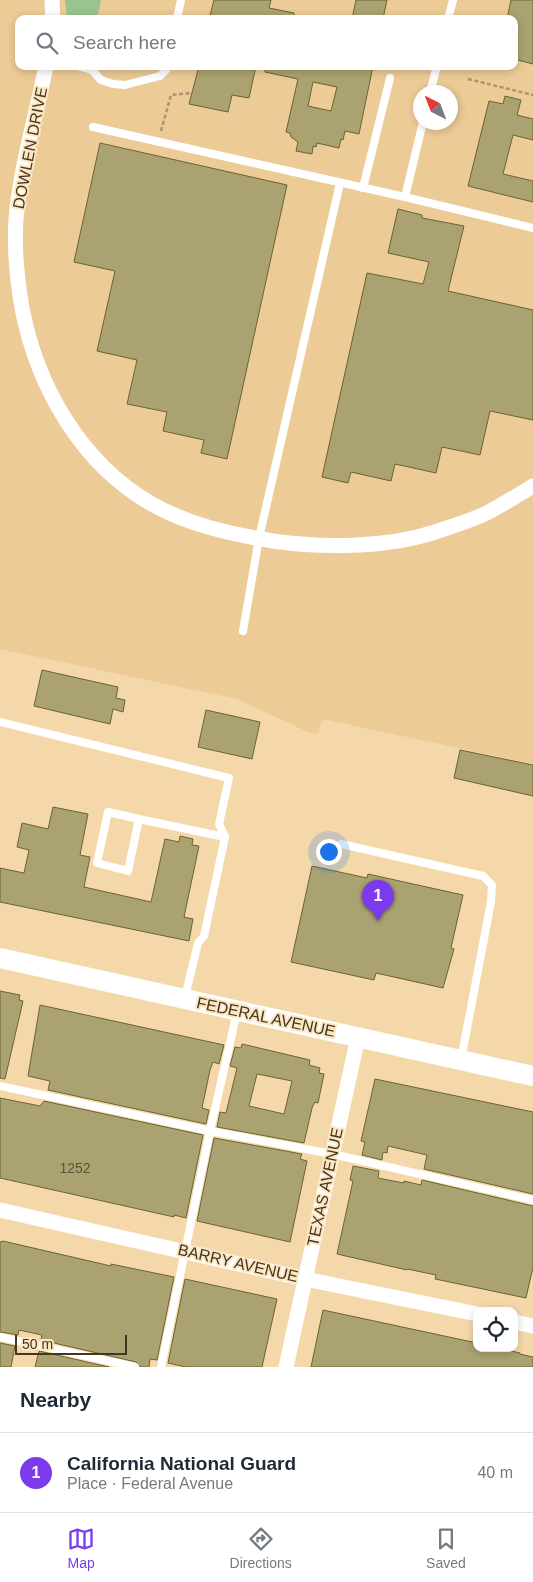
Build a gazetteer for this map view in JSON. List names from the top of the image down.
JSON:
{
  "streets": {
    "street": [
      "DOWLEN DRIVE",
      "FEDERAL AVENUE",
      "TEXAS AVENUE",
      "BARRY AVENUE"
    ]
  },
  "crossings": [
    ["FEDERAL AVENUE", "TEXAS AVENUE"],
    ["TEXAS AVENUE", "BARRY AVENUE"]
  ],
  "house_numbers": ["1252"],
  "scale_bar": "50 m",
  "north": "top left",
  "page": {
    "search": "Search here",
    "pins": "1",
    "scale": "50 m",
    "heading": "Nearby",
    "list": [
      {
        "mark": "1",
        "name": "California National Guard",
        "note": "Place · Federal Avenue",
        "value": "40 m"
      }
    ],
    "nav": ["Map", "Directions", "Saved"]
  }
}
